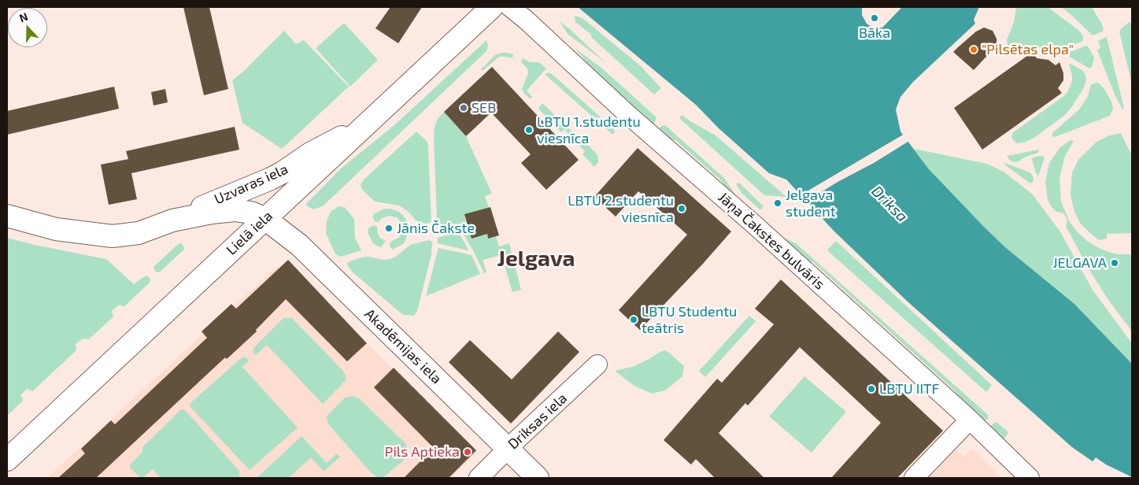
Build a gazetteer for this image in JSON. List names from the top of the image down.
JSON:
{
  "streets": {
    "main road": ["Uzvaras iela", "Lielā iela", "Akadēmijas iela"],
    "street": ["Jāņa Čakstes bulvāris", "Driksas iela"]
  },
  "crossings": [
    ["Uzvaras iela", "Lielā iela"],
    ["Uzvaras iela", "Akadēmijas iela"],
    ["Lielā iela", "Akadēmijas iela"],
    ["Akadēmijas iela", "Driksas iela"]
  ],
  "districts": ["Jelgava"],
  "water": ["Driksa"],
  "places": [
    "Bāka",
    "\"Pilsētas elpa\"",
    "SEB",
    "LBTU 1.studentu viesnīca",
    "Jelgava student",
    "LBTU 2.studentu viesnīca",
    "Jānis Čakste",
    "JELGAVA",
    "LBTU Studentu teātris",
    "LBTU IITF",
    "Pils Aptieka"
  ],
  "north": "top"
}
